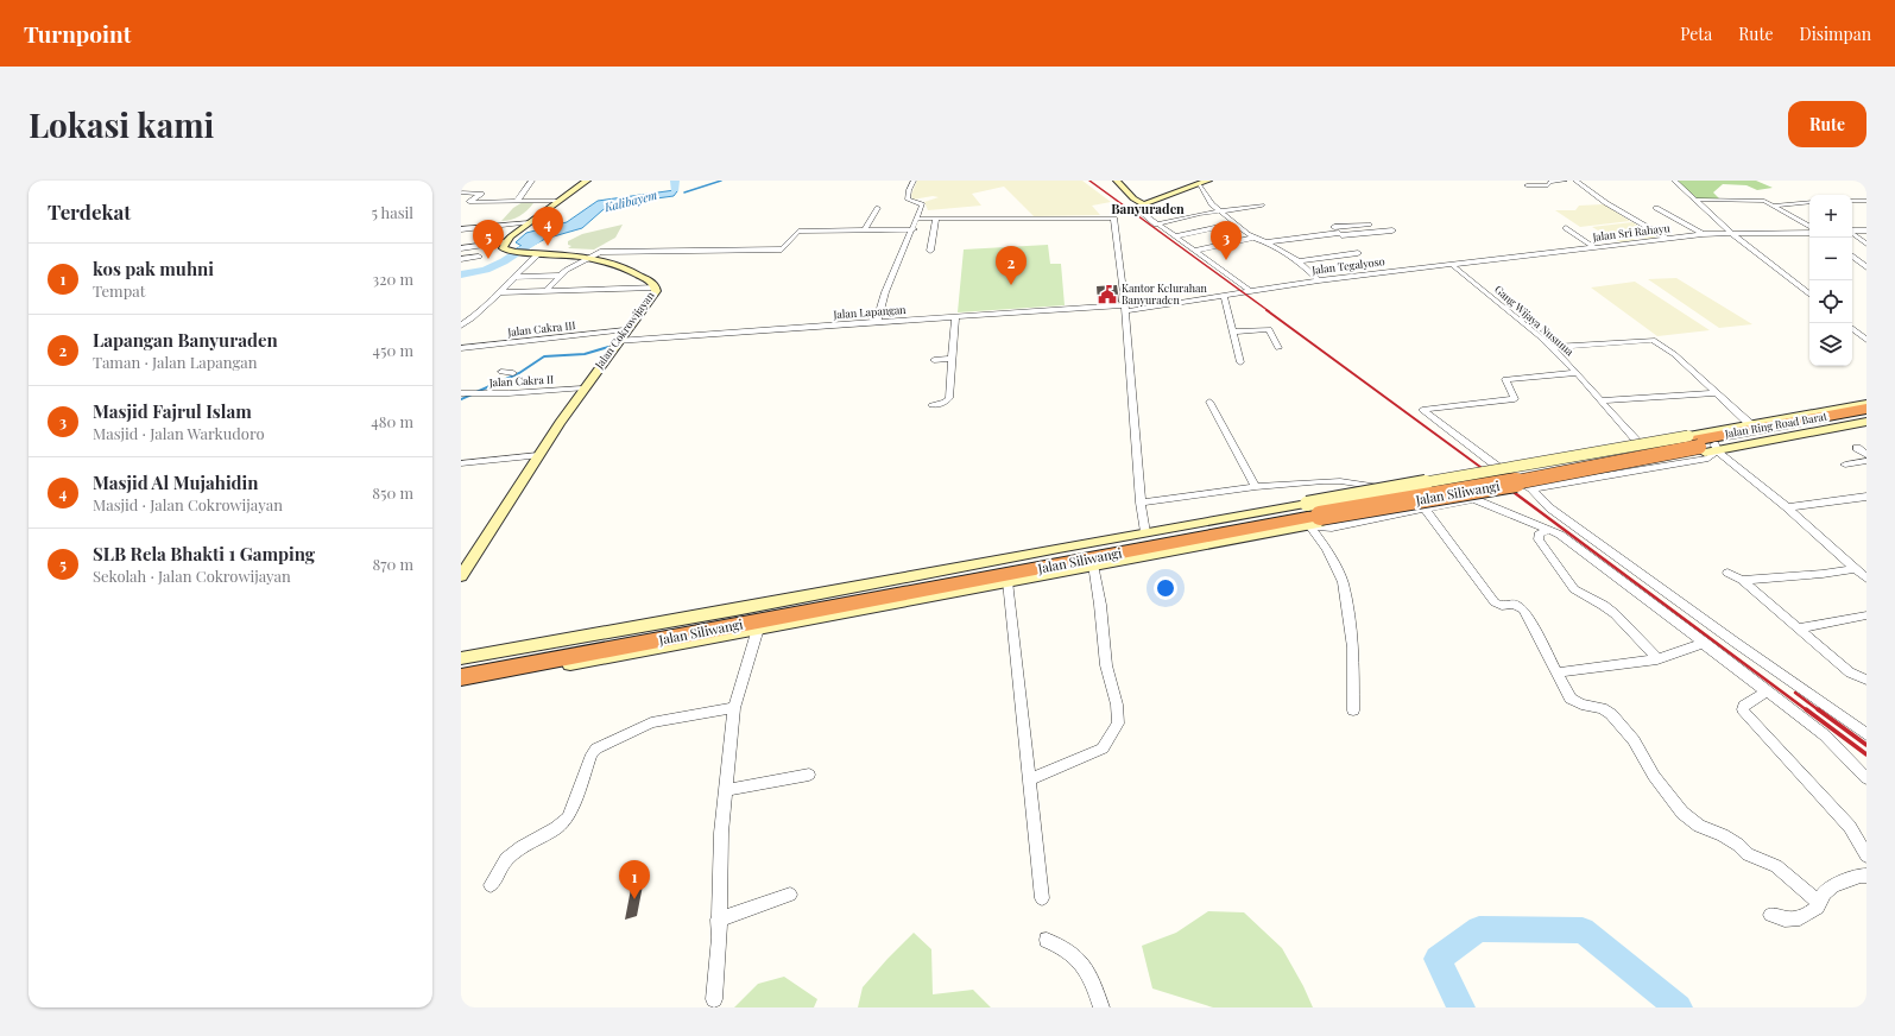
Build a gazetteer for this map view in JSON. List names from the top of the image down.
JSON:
{
  "streets": {
    "highway": ["Jalan Ring Road Barat", "Jalan Siliwangi"],
    "street": [
      "Jalan Sri Rahayu",
      "Jalan Tegalyoso",
      "Jalan Lapangan",
      "Gang Wijaya Nusuma",
      "Jalan Cakra III",
      "Jalan Cokrowijayan",
      "Jalan Cakra II"
    ]
  },
  "crossings": [
    ["Jalan Sri Rahayu", "Jalan Tegalyoso"],
    ["Jalan Sri Rahayu", "Gang Wijaya Nusuma"],
    ["Jalan Tegalyoso", "Jalan Lapangan"],
    ["Jalan Tegalyoso", "Gang Wijaya Nusuma"],
    ["Jalan Lapangan", "Jalan Cokrowijayan"],
    ["Jalan Cakra III", "Jalan Cokrowijayan"],
    ["Jalan Cokrowijayan", "Jalan Cakra II"],
    ["Jalan Ring Road Barat", "Jalan Siliwangi"]
  ],
  "districts": ["Banyuraden"],
  "water": ["Kalibayem"],
  "places": {
    "public building": ["Kantor Kelurahan Banyuraden"]
  },
  "page": {
    "header": "Turnpoint",
    "nav": ["Peta", "Rute", "Disimpan"],
    "buttons": "Rute",
    "title": "Lokasi kami",
    "heading": ["Terdekat", "5 hasil"],
    "map_buttons": ["+", "−"],
    "pins": [
      "4",
      "5",
      "3",
      "2",
      "1"
    ],
    "list": [
      {
        "mark": "1",
        "name": "kos pak muhni",
        "note": "Tempat",
        "value": "320 m"
      },
      {
        "mark": "2",
        "name": "Lapangan Banyuraden",
        "note": "Taman · Jalan Lapangan",
        "value": "450 m"
      },
      {
        "mark": "3",
        "name": "Masjid Fajrul Islam",
        "note": "Masjid · Jalan Warkudoro",
        "value": "480 m"
      },
      {
        "mark": "4",
        "name": "Masjid Al Mujahidin",
        "note": "Masjid · Jalan Cokrowijayan",
        "value": "850 m"
      },
      {
        "mark": "5",
        "name": "SLB Rela Bhakti 1 Gamping",
        "note": "Sekolah · Jalan Cokrowijayan",
        "value": "870 m"
      }
    ]
  }
}
